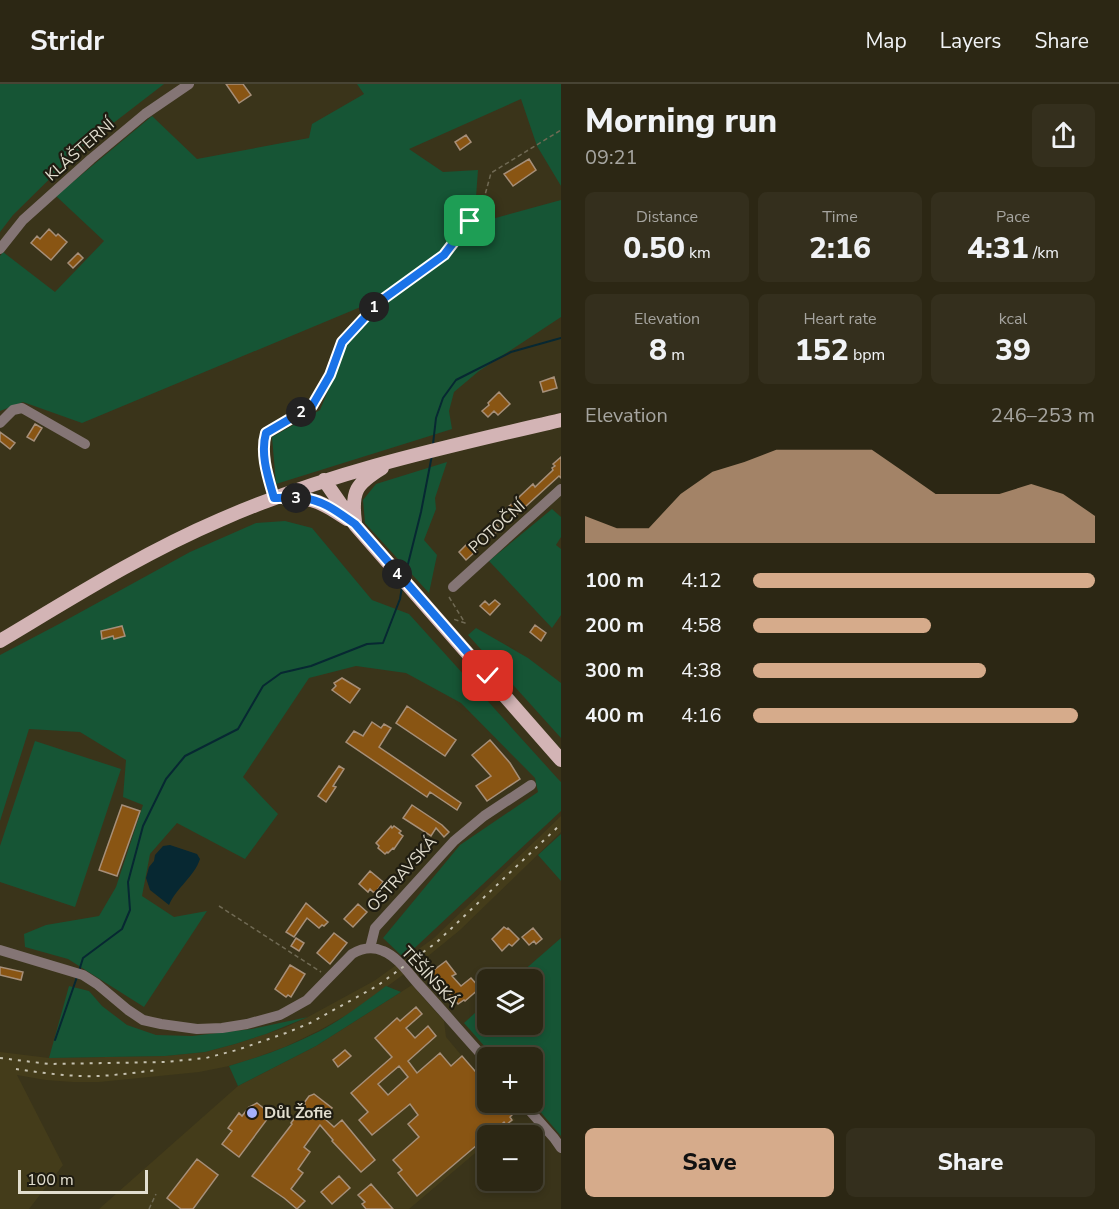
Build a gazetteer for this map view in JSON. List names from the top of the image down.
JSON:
{
  "streets": {
    "street": [
      "KLÁŠTERNÍ",
      "POTOČNÍ",
      "OSTRAVSKÁ",
      "TĚŠÍNSKÁ"
    ]
  },
  "crossings": [
    ["OSTRAVSKÁ", "TĚŠÍNSKÁ"]
  ],
  "places": ["Důl Žofie"],
  "scale_bar": "100 m",
  "page": {
    "header": "Stridr",
    "nav": ["Map", "Layers", "Share"],
    "heading": ["Morning run", "09:21"],
    "stats": [
      ["Distance", "0.50 km"],
      ["Time", "2:16"],
      ["Pace", "4:31 /km"],
      ["Elevation", "8 m"],
      ["Heart rate", "152 bpm"],
      ["kcal", "39"]
    ],
    "pins": [
      "1",
      "2",
      "3",
      "4"
    ],
    "chart": ["Elevation", "246–253 m"],
    "list": [
      {
        "name": "100 m",
        "note": "4:12"
      },
      {
        "name": "200 m",
        "note": "4:58"
      },
      {
        "name": "300 m",
        "note": "4:38"
      },
      {
        "name": "400 m",
        "note": "4:16"
      }
    ],
    "map_buttons": ["+", "−"],
    "buttons": ["Save", "Share"],
    "scale": "100 m"
  }
}
